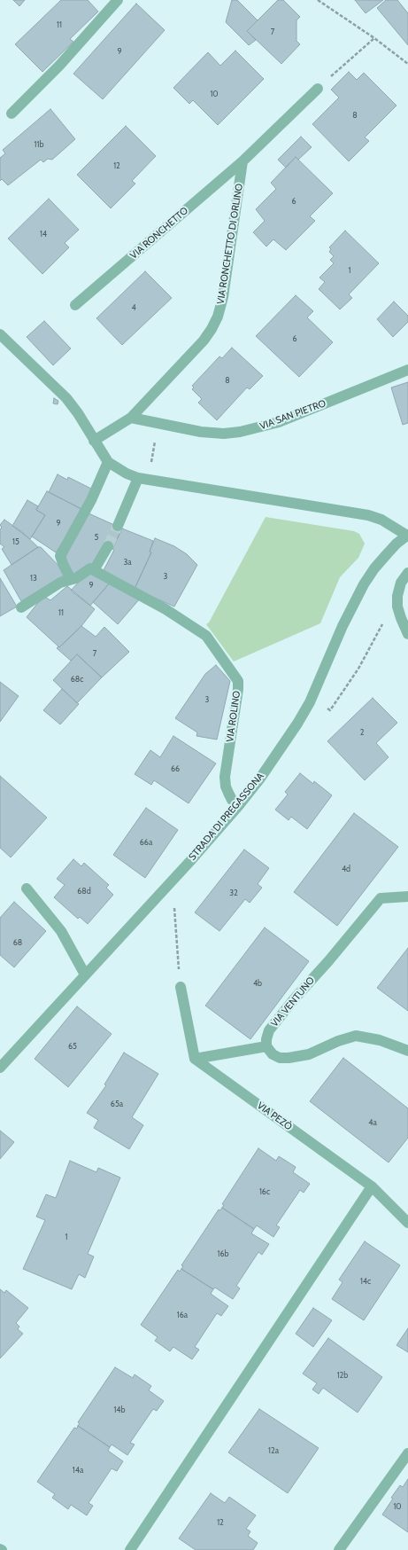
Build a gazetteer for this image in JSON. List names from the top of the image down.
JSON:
{
  "streets": {
    "street": [
      "VIA RONCHETTO",
      "VIA RONCHETTO DI ORLINO",
      "VIA SAN PIETRO",
      "VIA ROLINO",
      "STRADA DI PREGASSONA",
      "VIA VENTUNO",
      "VIA PEZÒ"
    ]
  },
  "crossings": [
    ["VIA RONCHETTO", "VIA RONCHETTO DI ORLINO"],
    ["VIA RONCHETTO DI ORLINO", "VIA SAN PIETRO"],
    ["VIA ROLINO", "STRADA DI PREGASSONA"]
  ],
  "house_numbers": [
    "11",
    "7",
    "9",
    "10",
    "8",
    "11b",
    "12",
    "6",
    "14",
    "1",
    "4",
    "6",
    "8",
    "9",
    "5",
    "15",
    "3a",
    "3",
    "13",
    "9",
    "11",
    "7",
    "68c",
    "3",
    "2",
    "66",
    "66a",
    "4d",
    "68d",
    "32",
    "68",
    "4b",
    "65",
    "65a",
    "4a",
    "16c",
    "1",
    "16b",
    "14c",
    "16a",
    "12b",
    "14b",
    "12a",
    "14a",
    "10",
    "12"
  ]
}
